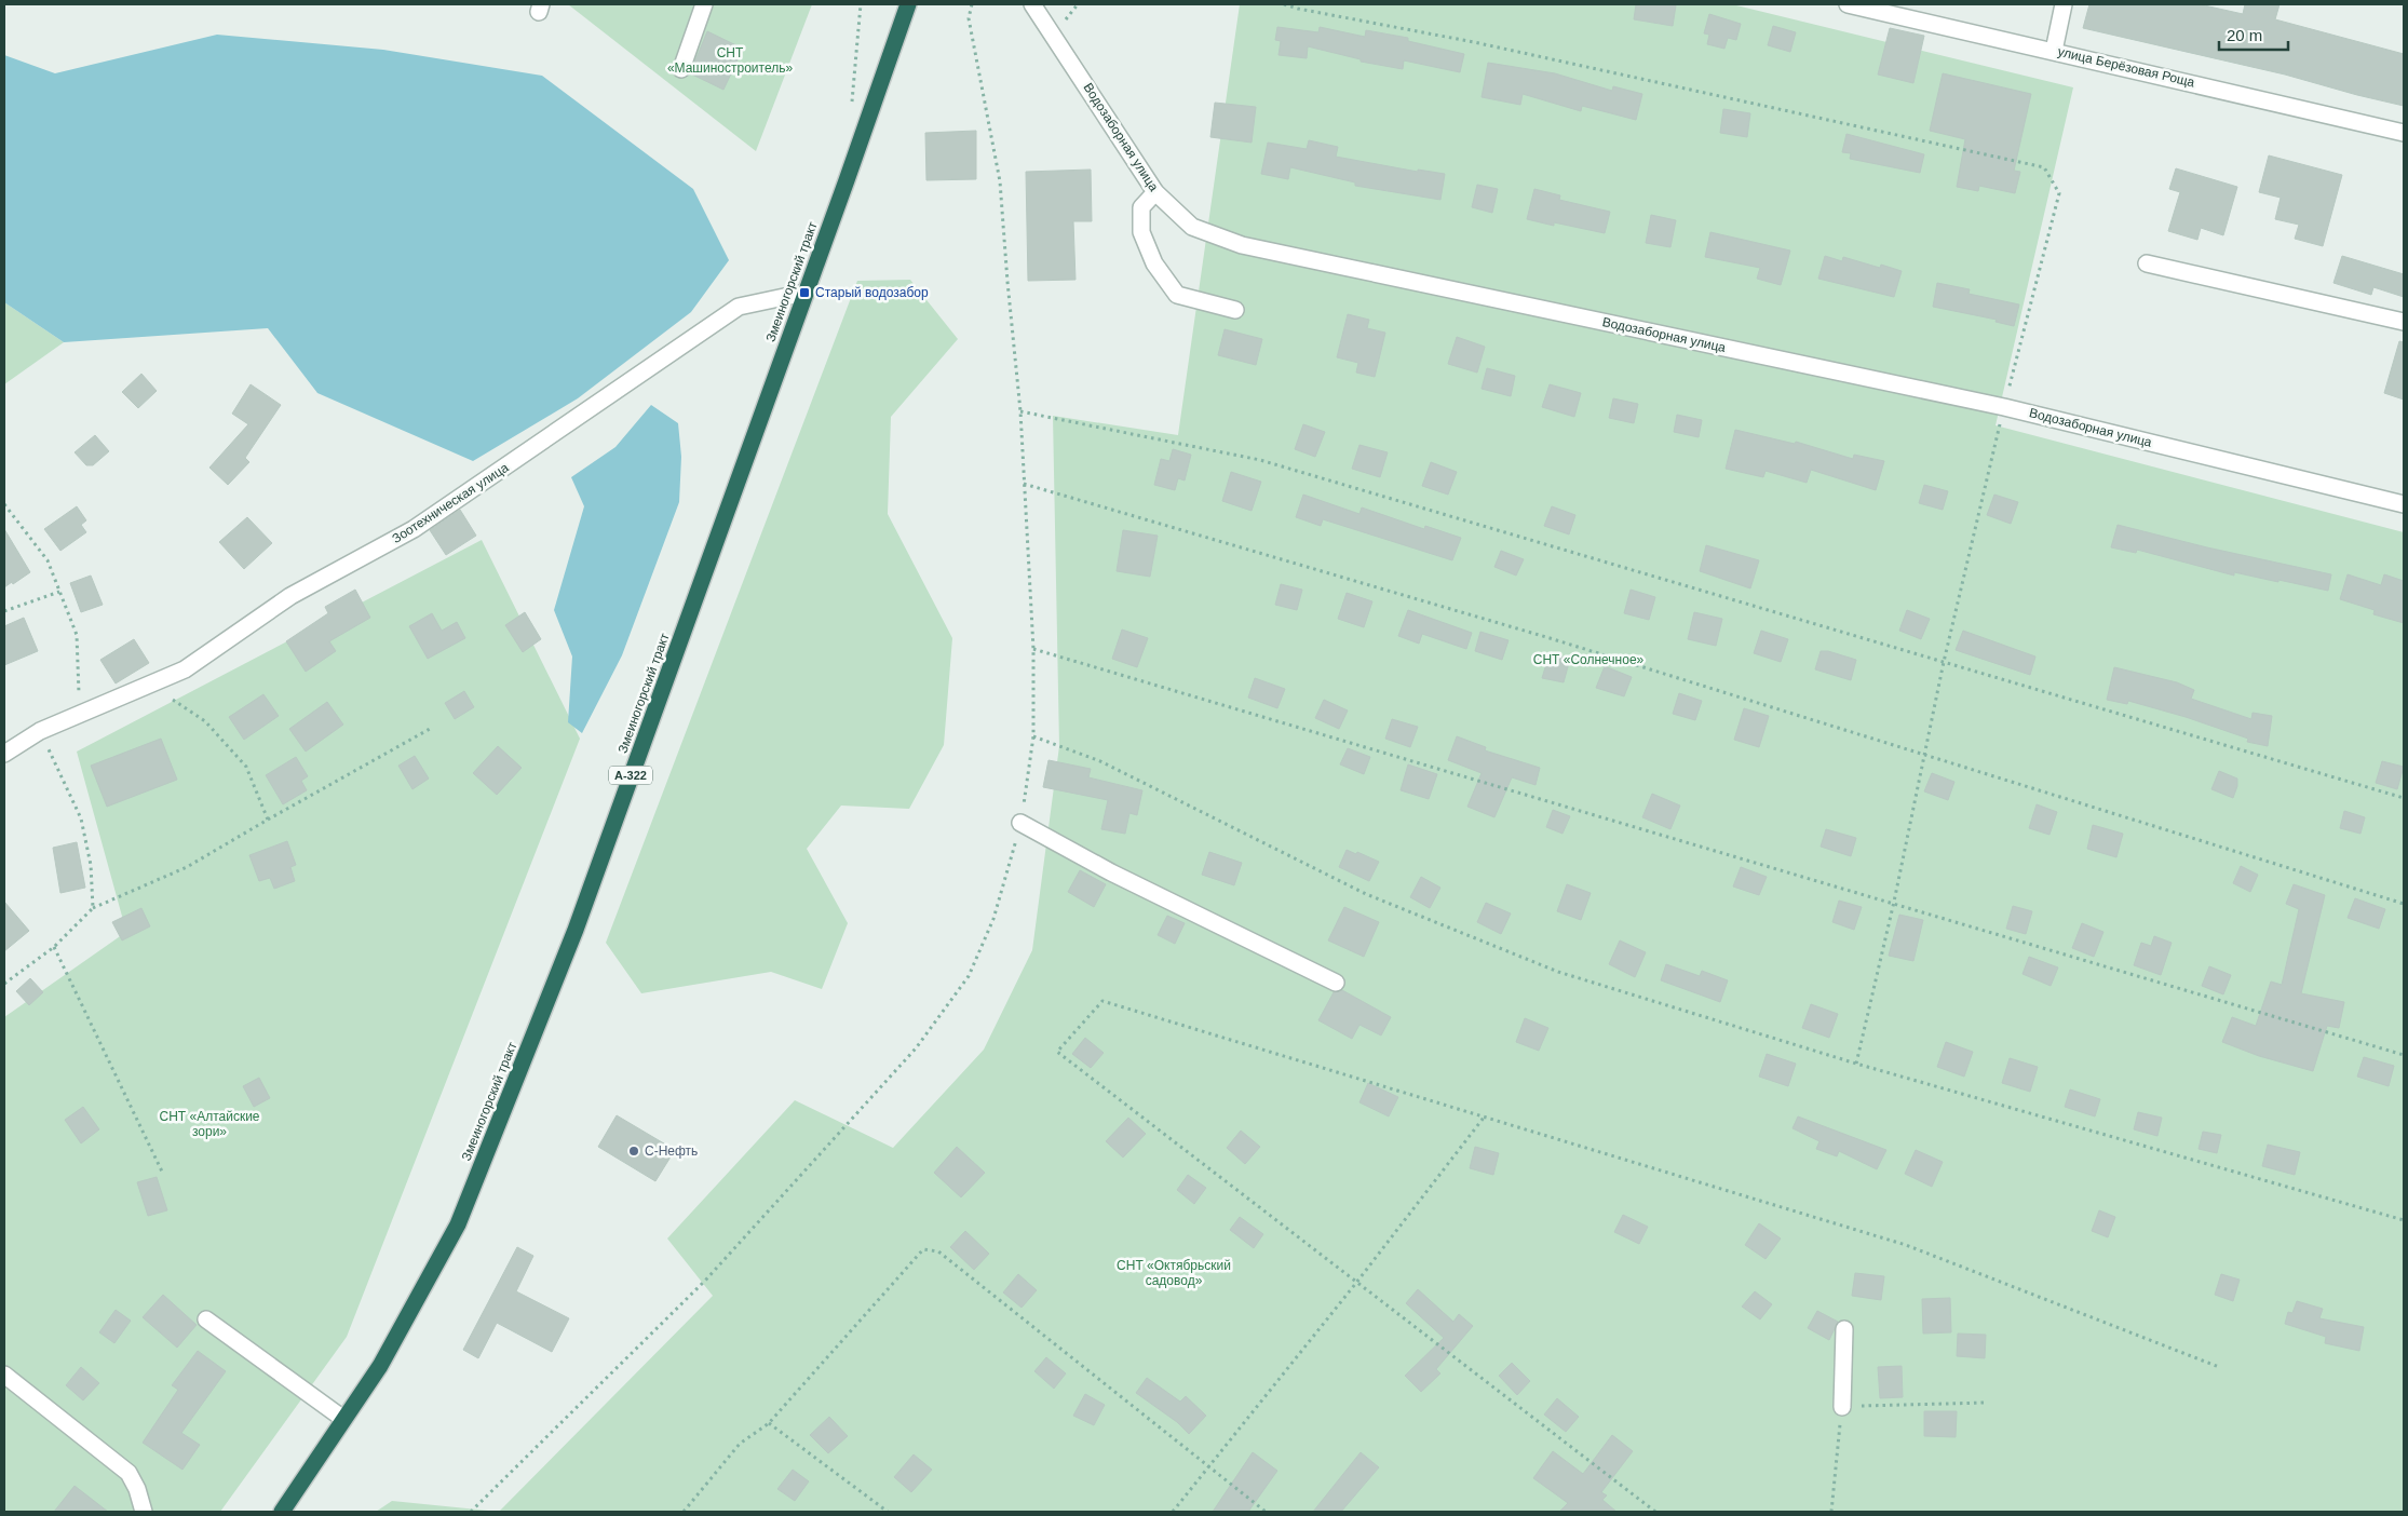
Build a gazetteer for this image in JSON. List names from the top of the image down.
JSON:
{
  "streets": {
    "highway": ["Змеиногорский тракт", "А-322"],
    "street": ["улица Берёзовая Роща", "Водозаборная улица", "Зоотехническая улица"]
  },
  "crossings": [
    ["Змеиногорский тракт", "Зоотехническая улица"]
  ],
  "parks": [
    "СНТ «Машиностроитель»",
    "СНТ «Солнечное»",
    "СНТ «Алтайские зори»",
    "СНТ «Октябрьский садовод»"
  ],
  "places": {
    "transit": ["Старый водозабор"],
    "other": ["С-Нефть"]
  },
  "scale_bar": "20 m"
}
